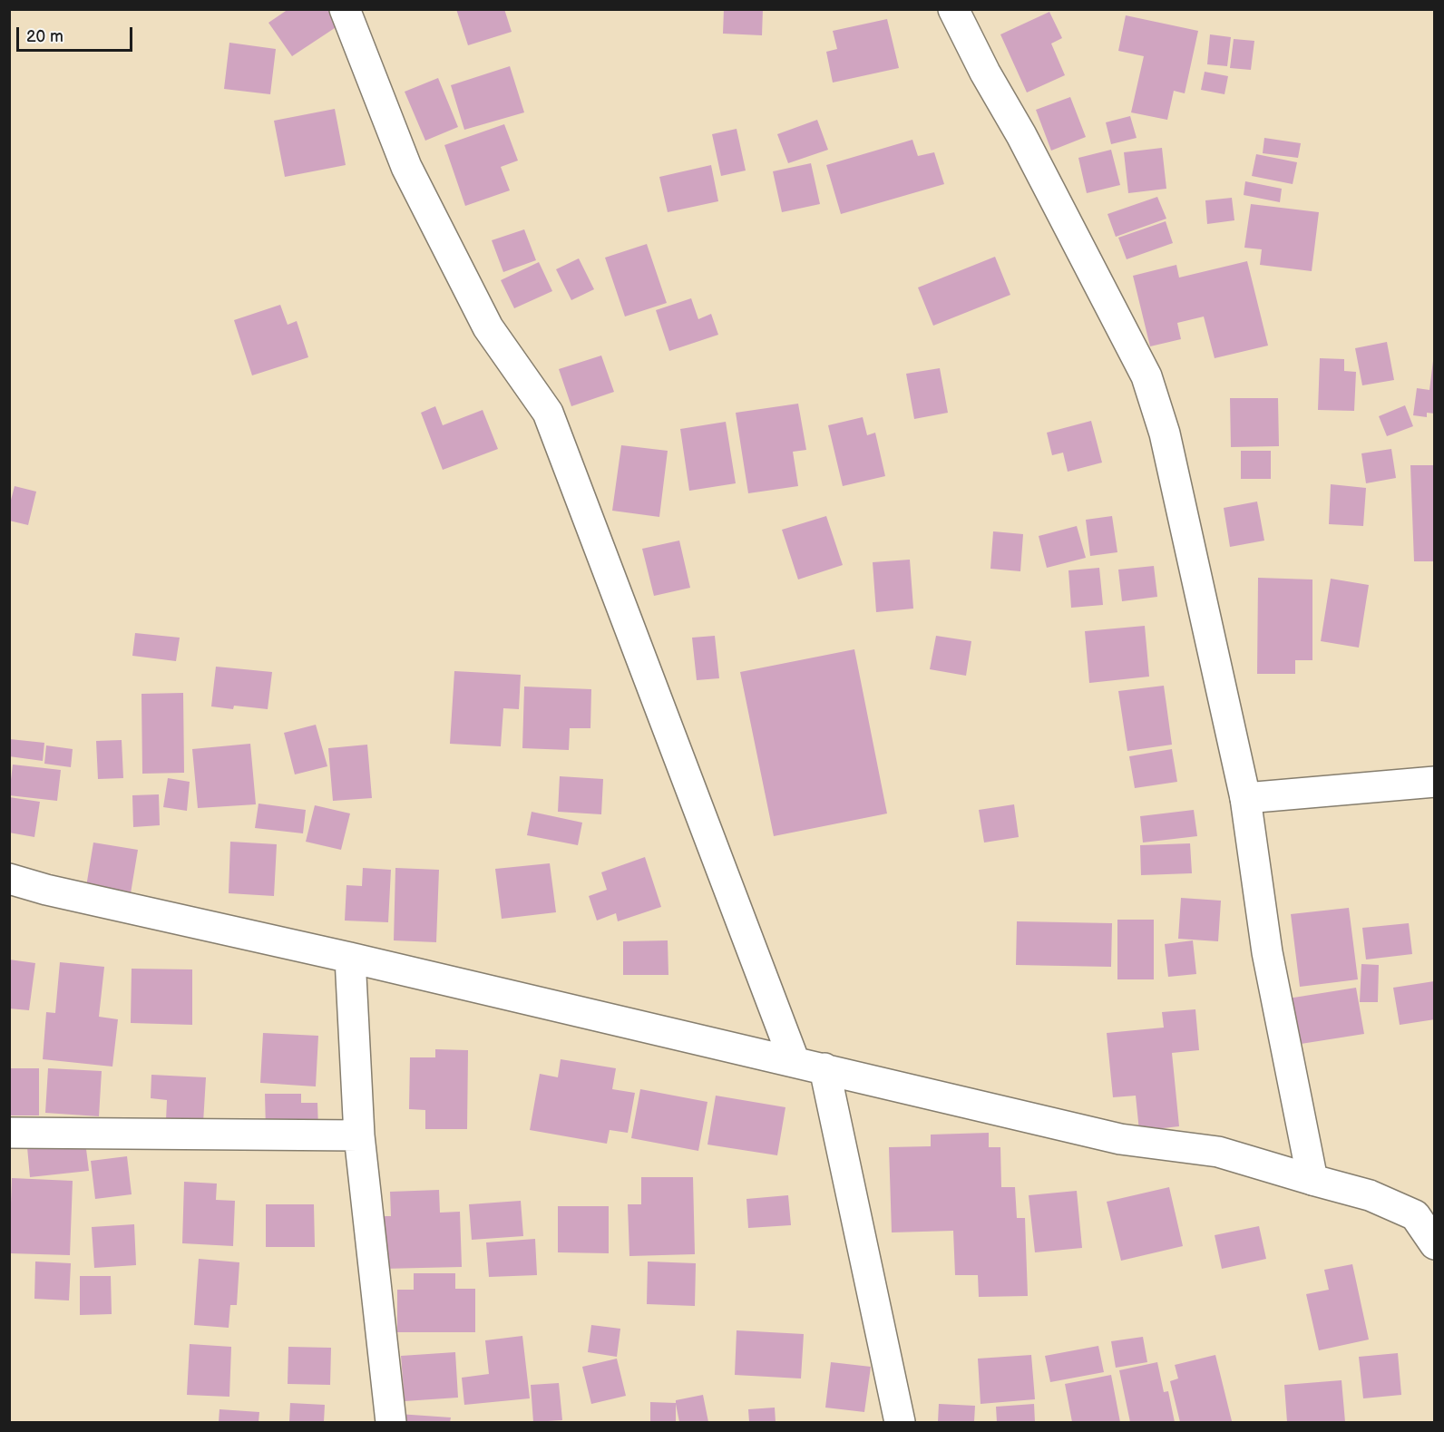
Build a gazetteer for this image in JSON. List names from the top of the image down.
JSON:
{
  "scale_bar": "20 m"
}
